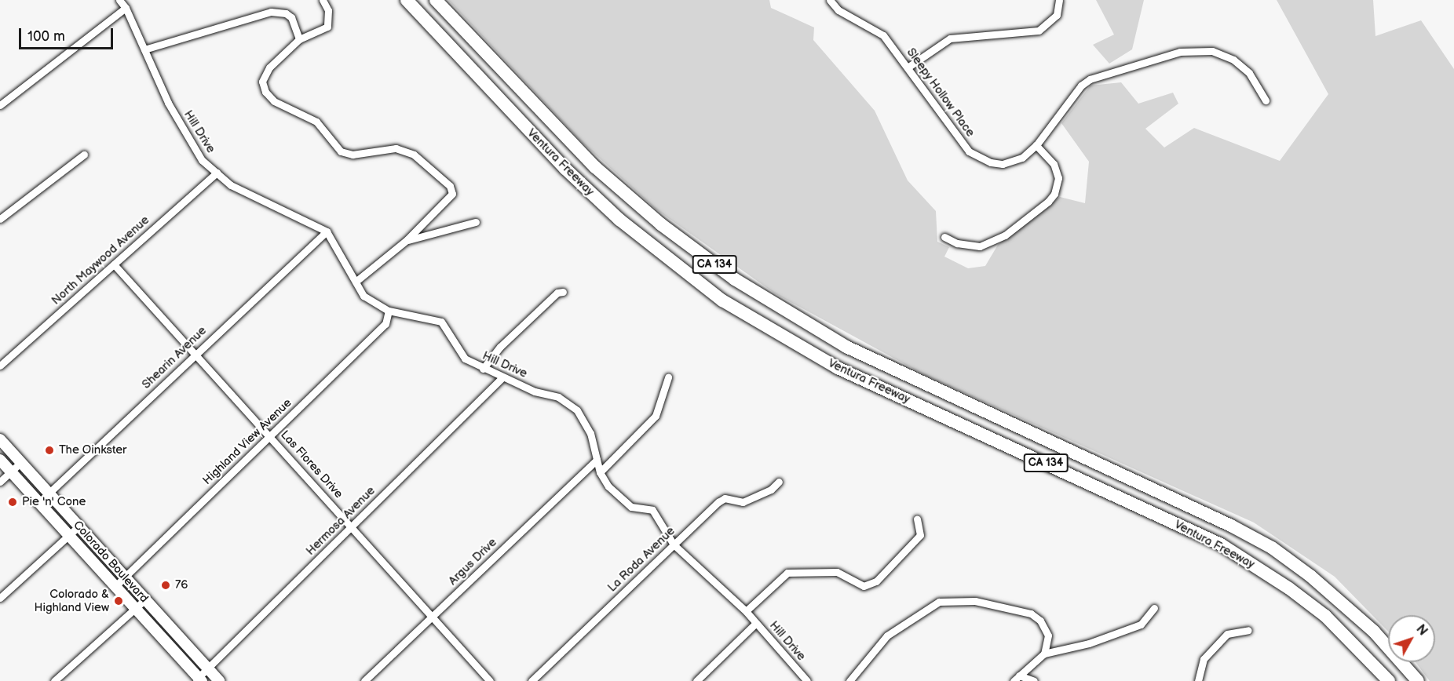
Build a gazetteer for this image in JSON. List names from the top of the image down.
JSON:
{
  "streets": {
    "highway": ["Ventura Freeway", "CA 134"],
    "main road": ["Colorado Boulevard"],
    "street": [
      "Sleepy Hollow Place",
      "Hill Drive",
      "North Maywood Avenue",
      "Shearin Avenue",
      "Highland View Avenue",
      "Las Flores Drive",
      "Hermosa Avenue",
      "La Roda Avenue",
      "Argus Drive"
    ]
  },
  "crossings": [
    ["Hill Drive", "North Maywood Avenue"],
    ["Hill Drive", "Shearin Avenue"],
    ["Hill Drive", "Highland View Avenue"],
    ["Hill Drive", "Hermosa Avenue"],
    ["Hill Drive", "La Roda Avenue"],
    ["Hill Drive", "Argus Drive"],
    ["North Maywood Avenue", "Las Flores Drive"],
    ["Shearin Avenue", "Las Flores Drive"],
    ["Shearin Avenue", "Colorado Boulevard"],
    ["Highland View Avenue", "Las Flores Drive"],
    ["Highland View Avenue", "Colorado Boulevard"],
    ["Las Flores Drive", "Hermosa Avenue"],
    ["Las Flores Drive", "Argus Drive"],
    ["Hermosa Avenue", "Colorado Boulevard"]
  ],
  "places": [
    "The Oinkster",
    "Pie 'n' Cone",
    "76",
    "Colorado & Highland View"
  ],
  "scale_bar": "100 m",
  "north": "top right"
}
